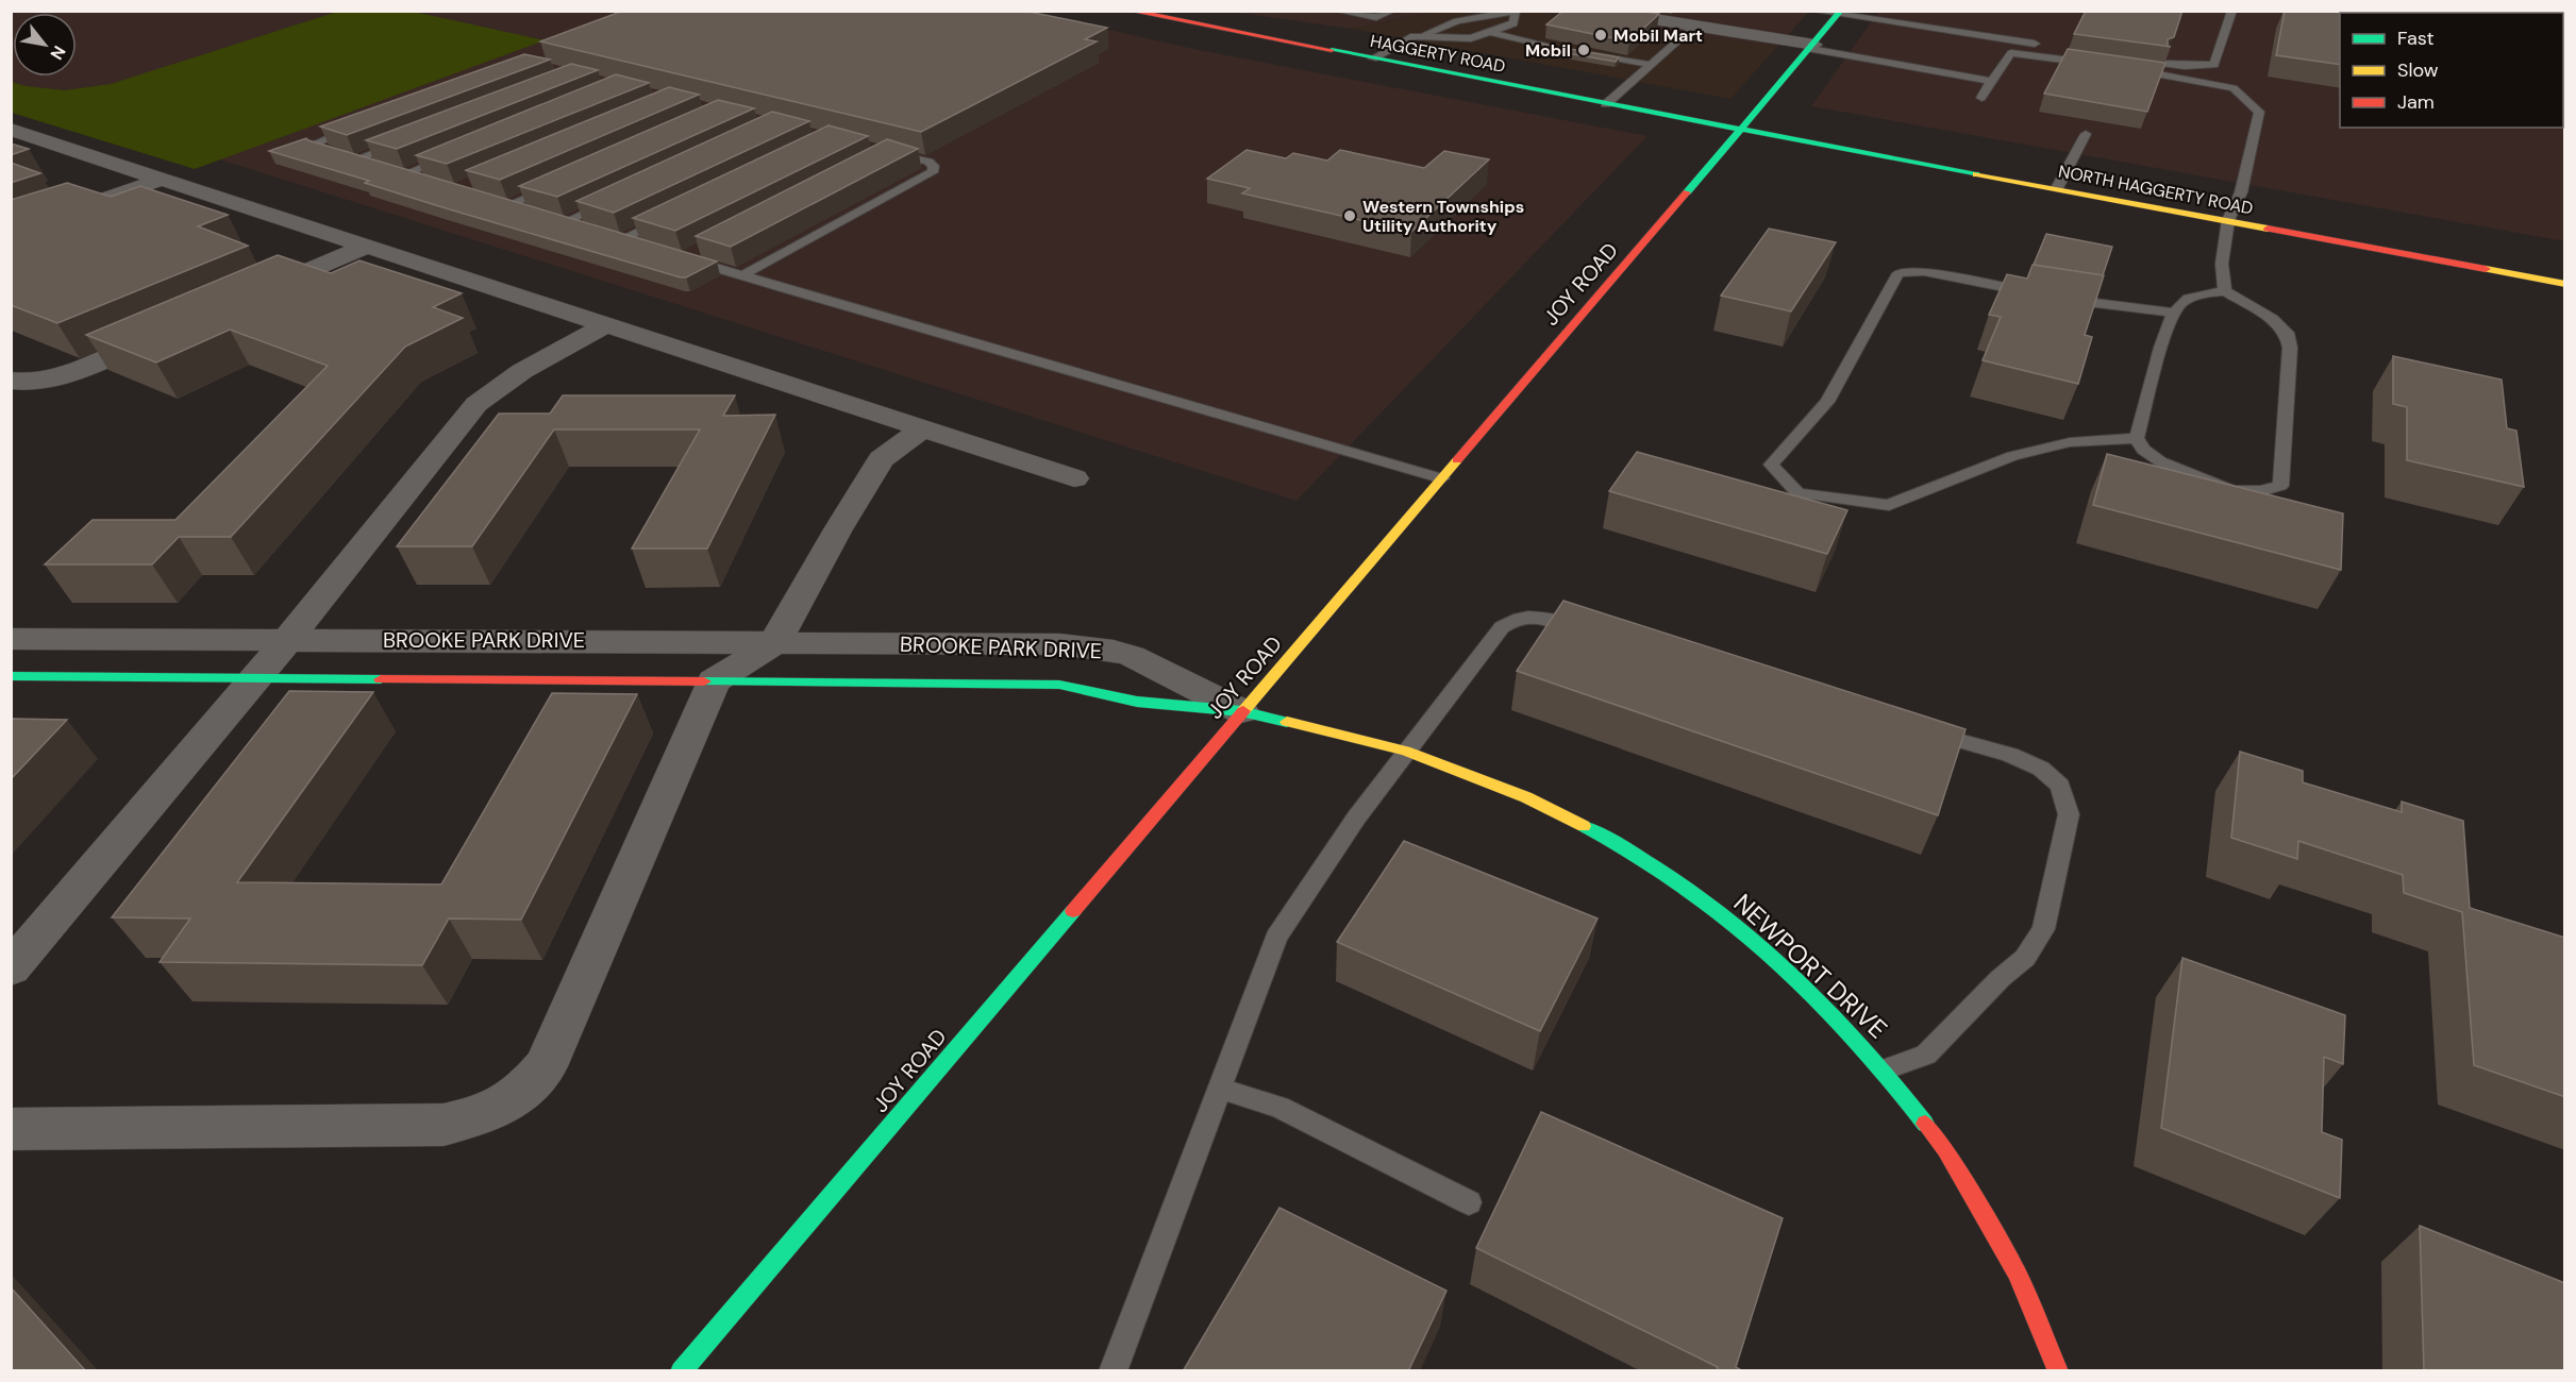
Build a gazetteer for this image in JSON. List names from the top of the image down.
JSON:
{
  "streets": {
    "street": [
      "HAGGERTY ROAD",
      "NORTH HAGGERTY ROAD",
      "JOY ROAD",
      "BROOKE PARK DRIVE",
      "NEWPORT DRIVE"
    ]
  },
  "crossings": [
    ["HAGGERTY ROAD", "NORTH HAGGERTY ROAD"],
    ["HAGGERTY ROAD", "JOY ROAD"],
    ["NORTH HAGGERTY ROAD", "JOY ROAD"],
    ["JOY ROAD", "BROOKE PARK DRIVE"],
    ["JOY ROAD", "NEWPORT DRIVE"],
    ["BROOKE PARK DRIVE", "NEWPORT DRIVE"]
  ],
  "places": ["Mobil Mart", "Mobil", "Western Townships Utility Authority"],
  "legend": ["Fast", "Slow", "Jam"],
  "north": "bottom right"
}
